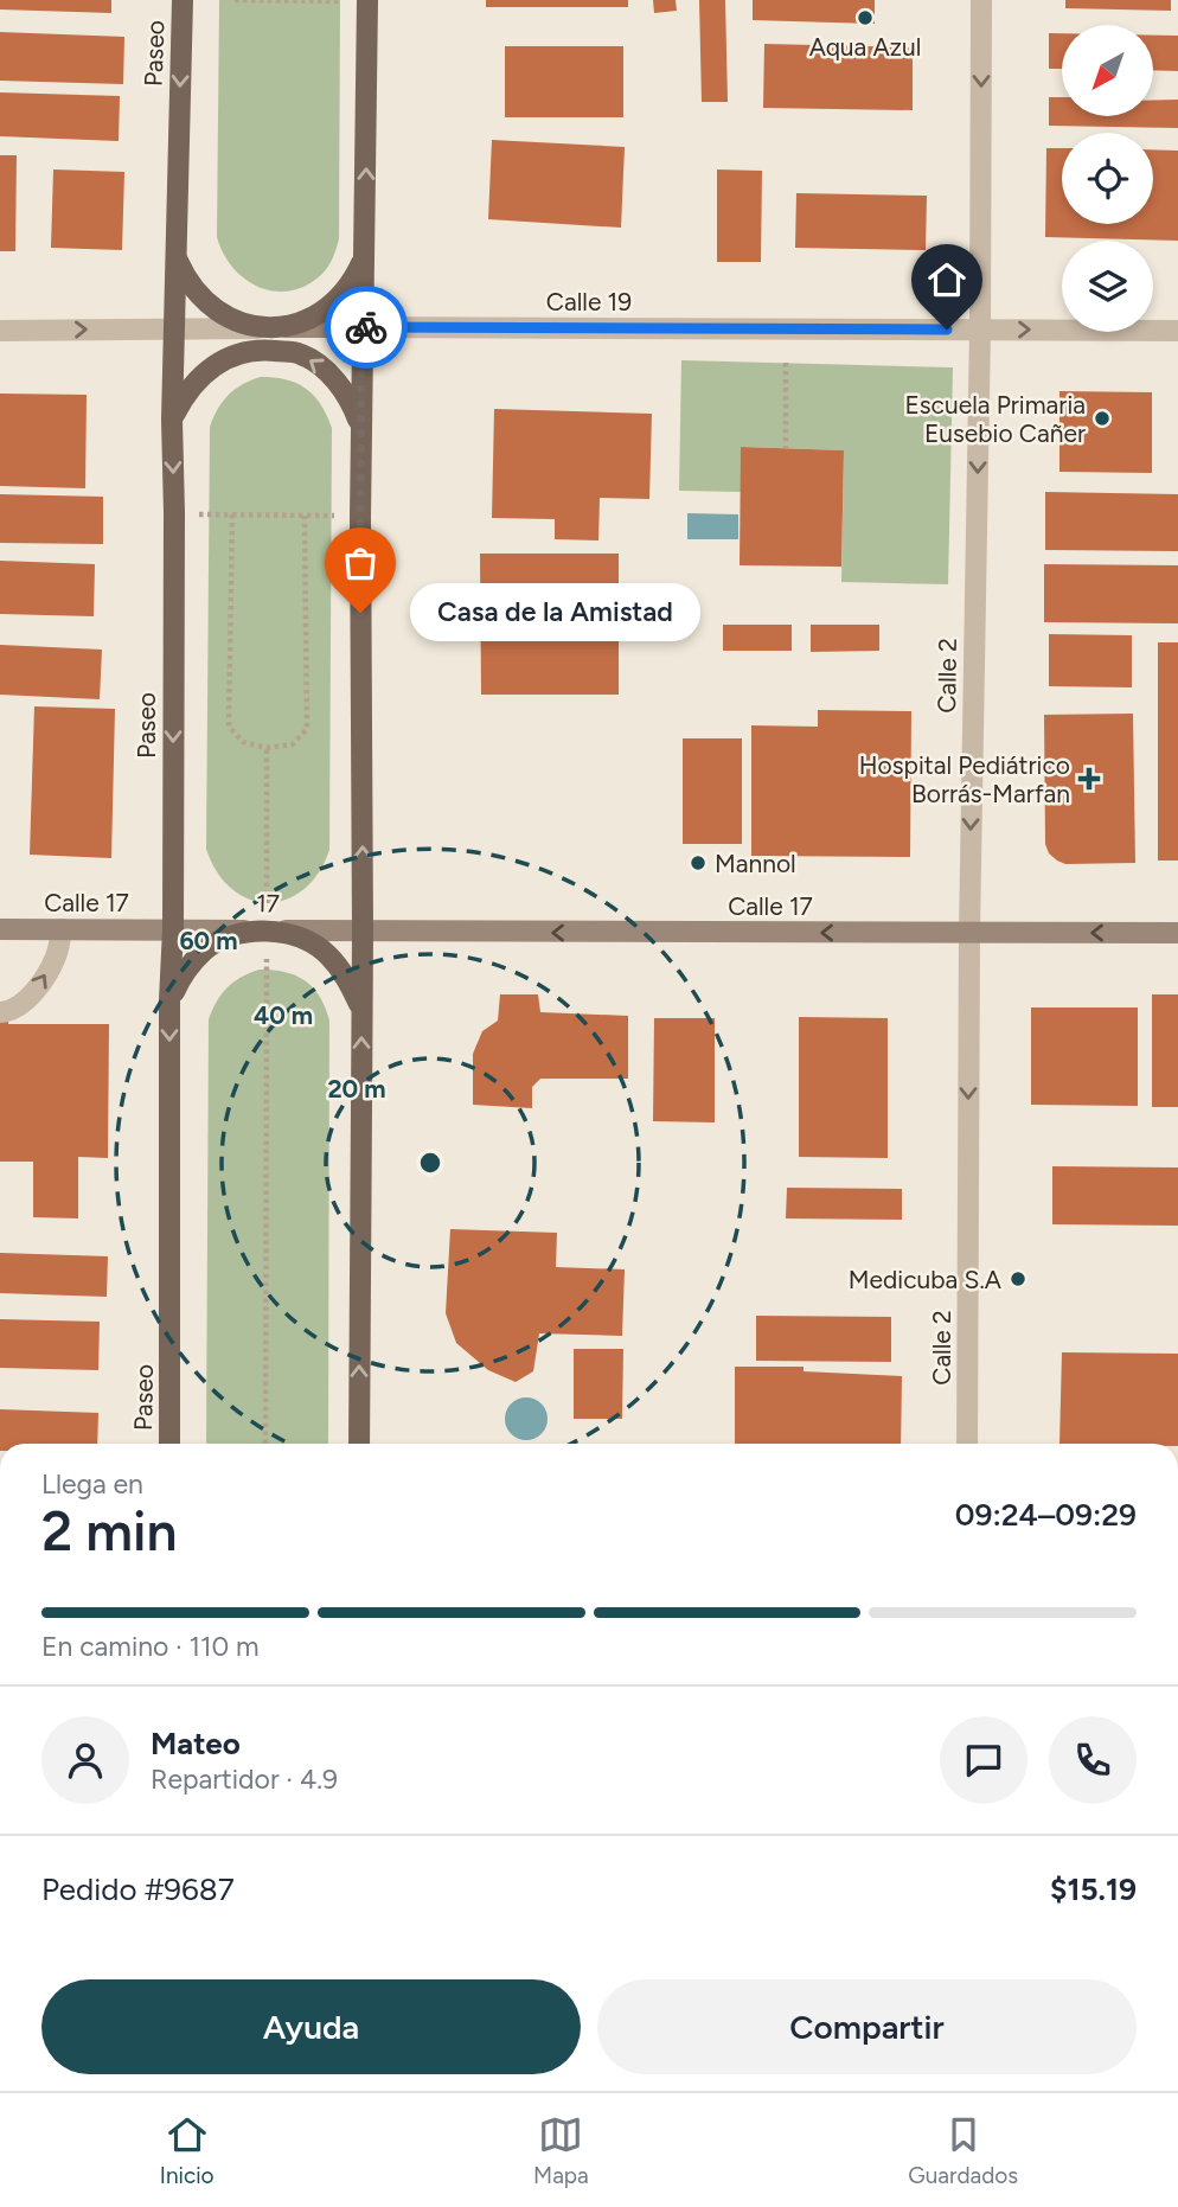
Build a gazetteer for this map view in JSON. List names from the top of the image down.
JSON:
{
  "streets": {
    "main road": ["Paseo"],
    "street": [
      "Calle 19",
      "Calle 2",
      "Calle 17",
      "17"
    ]
  },
  "crossings": [
    ["Paseo", "Calle 19"],
    ["Paseo", "Calle 17"],
    ["Paseo", "17"],
    ["Calle 19", "Calle 2"],
    ["Calle 2", "Calle 17"],
    ["Calle 17", "17"]
  ],
  "one_way": ["Paseo", "Calle 2", "Calle 17"],
  "places": {
    "other": [
      "Aqua Azul",
      "Escuela Primaria Eusebio Cañer",
      "Casa de la Amistad",
      "Mannol",
      "Medicuba S.A"
    ],
    "health": ["Hospital Pediátrico Borrás-Marfan"]
  },
  "north": "bottom left",
  "page": {
    "bubble": "Casa de la Amistad",
    "heading": ["2 min", "Llega en", "09:24–09:29"],
    "panel": [
      "Mateo",
      "Repartidor · 4.9",
      "Pedido #9687",
      "$15.19"
    ],
    "bar": "En camino · 110 m",
    "buttons": ["Ayuda", "Compartir"],
    "tabs": ["Inicio", "Mapa", "Guardados"]
  },
  "rings": ["60 m", "40 m", "20 m"]
}
